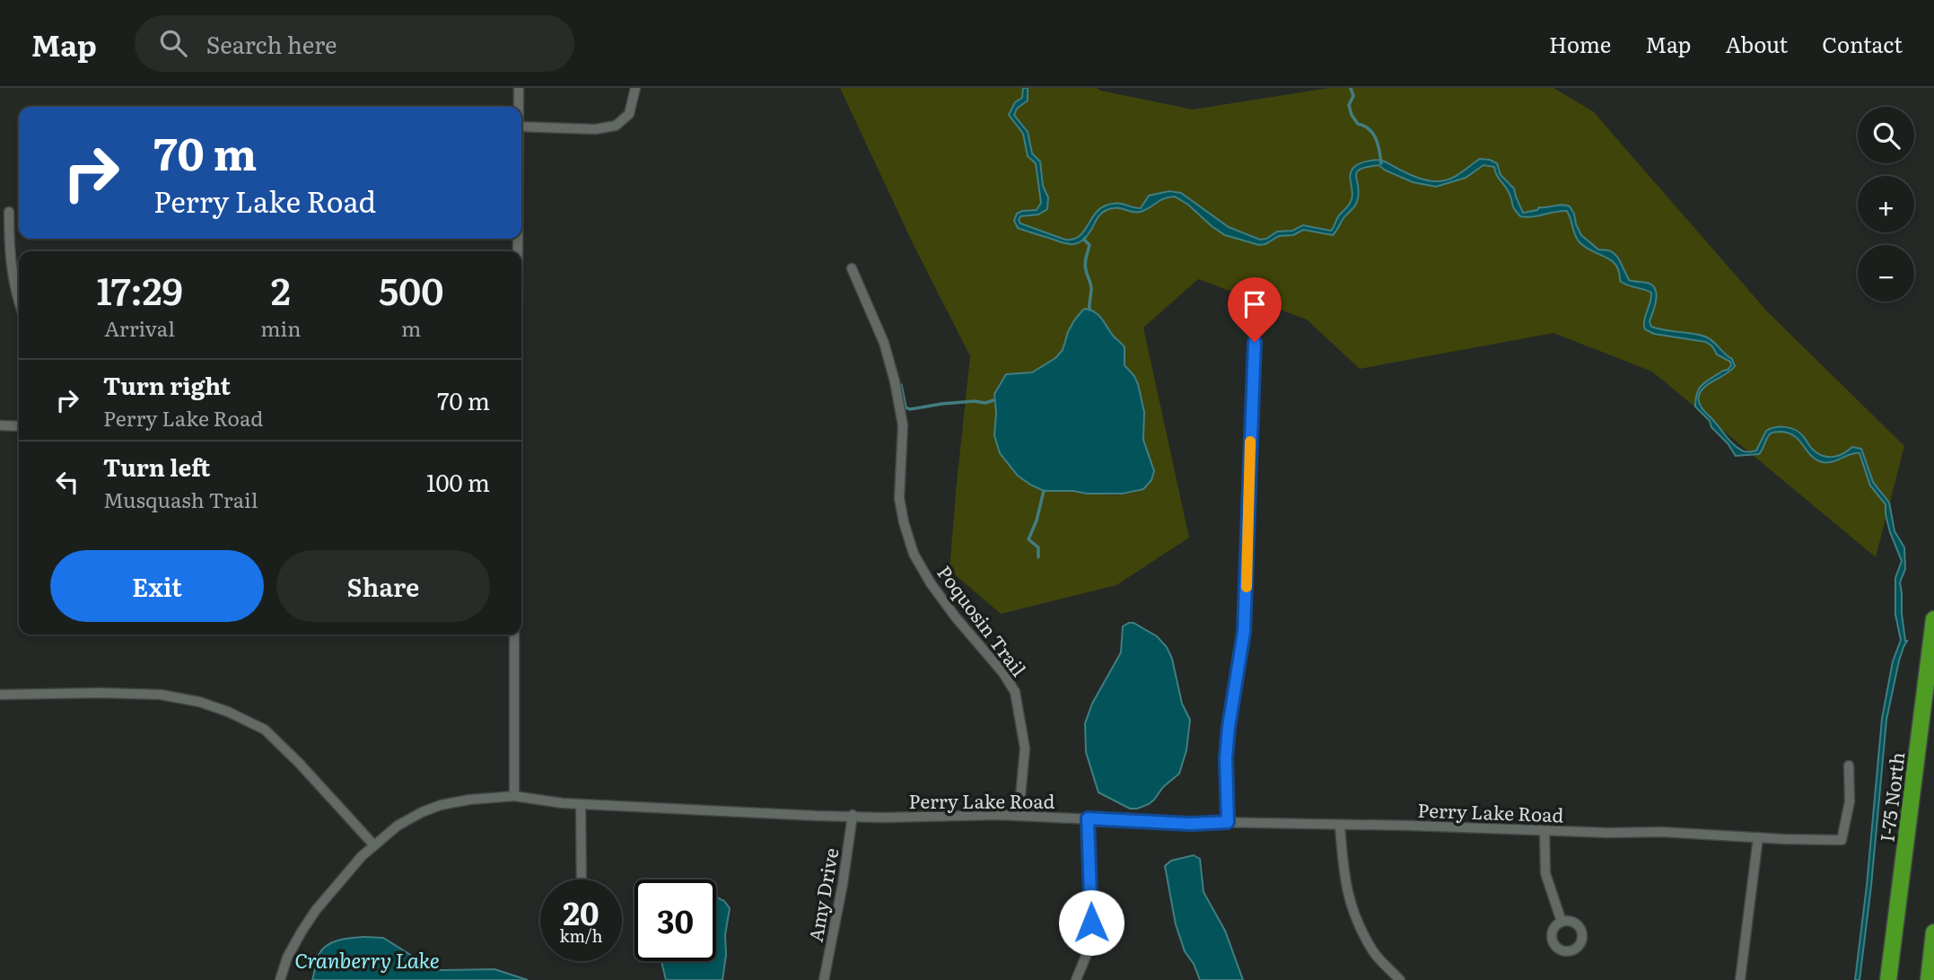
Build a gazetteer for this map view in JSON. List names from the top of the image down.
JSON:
{
  "streets": {
    "highway": ["I-75 North"],
    "street": ["Poquosin Trail", "Perry Lake Road", "Amy Drive"]
  },
  "crossings": [
    ["Poquosin Trail", "Perry Lake Road"],
    ["Perry Lake Road", "Amy Drive"]
  ],
  "water": ["Cranberry Lake"],
  "page": {
    "header": "Map",
    "search": "Search here",
    "nav": [
      "Home",
      "Map",
      "About",
      "Contact"
    ],
    "map_buttons": ["+", "−"],
    "turn": ["70 m", "Perry Lake Road"],
    "eta": [
      "17:29",
      "Arrival",
      "2",
      "min",
      "500",
      "m"
    ],
    "list": [
      {
        "name": "Turn right",
        "note": "Perry Lake Road",
        "value": "70 m"
      },
      {
        "name": "Turn left",
        "note": "Musquash Trail",
        "value": "100 m"
      }
    ],
    "buttons": ["Exit", "Share"],
    "speed": "20 km/h",
    "limit": "30"
  }
}
